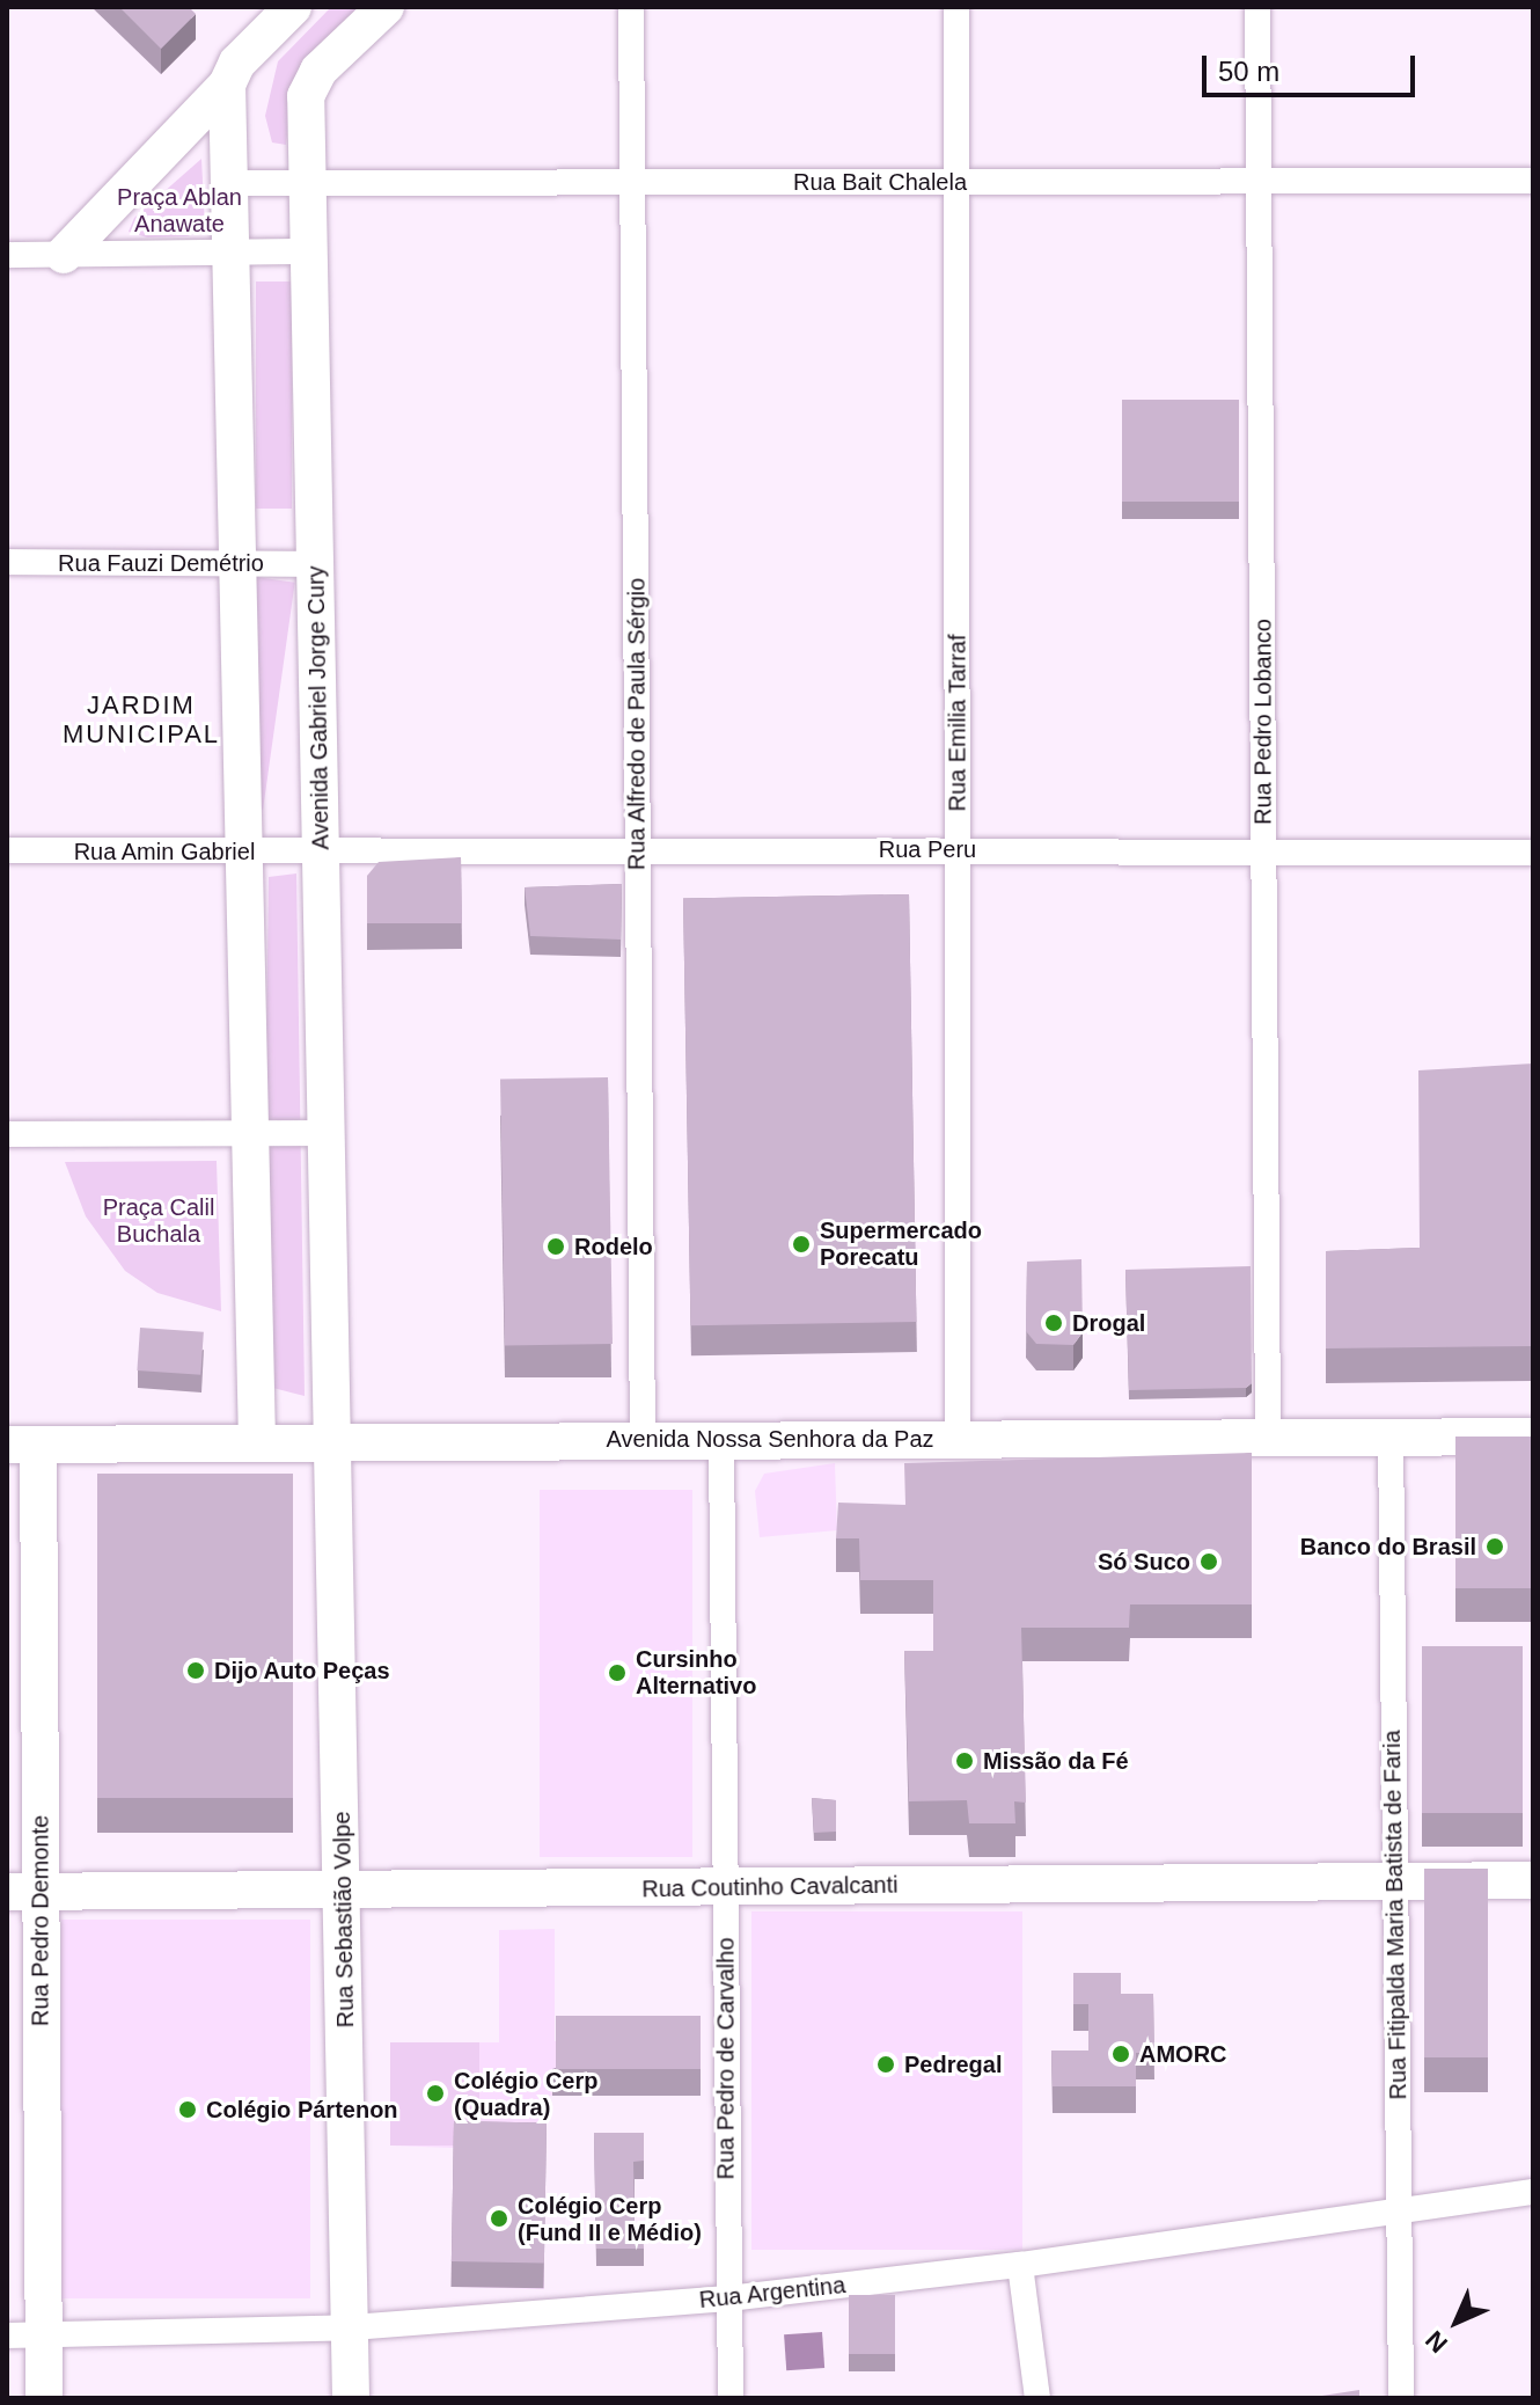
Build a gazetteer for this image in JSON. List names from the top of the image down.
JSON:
{
  "streets": {
    "main road": [
      "Avenida Gabriel Jorge Cury",
      "Avenida Nossa Senhora da Paz",
      "Rua Coutinho Cavalcanti",
      "Rua Sebastião Volpe",
      "Rua Pedro Demonte"
    ],
    "street": [
      "Rua Bait Chalela",
      "Rua Fauzi Demétrio",
      "Rua Pedro Lobanco",
      "Rua Emilia Tarraf",
      "Rua Alfredo de Paula Sérgio",
      "Rua Peru",
      "Rua Amin Gabriel",
      "Rua Fitipalda Maria Batista de Faria",
      "Rua Pedro de Carvalho",
      "Rua Argentina"
    ]
  },
  "crossings": [
    ["Rua Bait Chalela", "Avenida Gabriel Jorge Cury"],
    ["Rua Bait Chalela", "Rua Pedro Lobanco"],
    ["Rua Bait Chalela", "Rua Emilia Tarraf"],
    ["Rua Bait Chalela", "Rua Alfredo de Paula Sérgio"],
    ["Rua Fauzi Demétrio", "Avenida Gabriel Jorge Cury"],
    ["Avenida Gabriel Jorge Cury", "Rua Peru"],
    ["Avenida Gabriel Jorge Cury", "Rua Amin Gabriel"],
    ["Avenida Gabriel Jorge Cury", "Avenida Nossa Senhora da Paz"],
    ["Avenida Gabriel Jorge Cury", "Rua Sebastião Volpe"],
    ["Rua Pedro Lobanco", "Rua Peru"],
    ["Rua Pedro Lobanco", "Avenida Nossa Senhora da Paz"],
    ["Rua Emilia Tarraf", "Rua Peru"],
    ["Rua Emilia Tarraf", "Avenida Nossa Senhora da Paz"],
    ["Rua Alfredo de Paula Sérgio", "Rua Peru"],
    ["Rua Alfredo de Paula Sérgio", "Avenida Nossa Senhora da Paz"],
    ["Rua Peru", "Rua Amin Gabriel"],
    ["Avenida Nossa Senhora da Paz", "Rua Fitipalda Maria Batista de Faria"],
    ["Avenida Nossa Senhora da Paz", "Rua Sebastião Volpe"],
    ["Avenida Nossa Senhora da Paz", "Rua Pedro Demonte"],
    ["Avenida Nossa Senhora da Paz", "Rua Pedro de Carvalho"],
    ["Rua Coutinho Cavalcanti", "Rua Fitipalda Maria Batista de Faria"],
    ["Rua Coutinho Cavalcanti", "Rua Sebastião Volpe"],
    ["Rua Coutinho Cavalcanti", "Rua Pedro Demonte"],
    ["Rua Coutinho Cavalcanti", "Rua Pedro de Carvalho"],
    ["Rua Fitipalda Maria Batista de Faria", "Rua Argentina"],
    ["Rua Sebastião Volpe", "Rua Argentina"],
    ["Rua Pedro Demonte", "Rua Argentina"],
    ["Rua Pedro de Carvalho", "Rua Argentina"]
  ],
  "districts": ["JARDIM MUNICIPAL"],
  "parks": ["Praça Ablan Anawate", "Praça Calil Buchala"],
  "places": [
    "Supermercado Porecatu",
    "Rodelo",
    "Drogal",
    "Banco do Brasil",
    "Só Suco",
    "Dijo Auto Peças",
    "Cursinho Alternativo",
    "Missão da Fé",
    "AMORC",
    "Pedregal",
    "Colégio Cerp (Quadra)",
    "Colégio Pártenon",
    "Colégio Cerp (Fund II e Médio)"
  ],
  "scale_bar": "50 m",
  "north": "bottom left"
}
